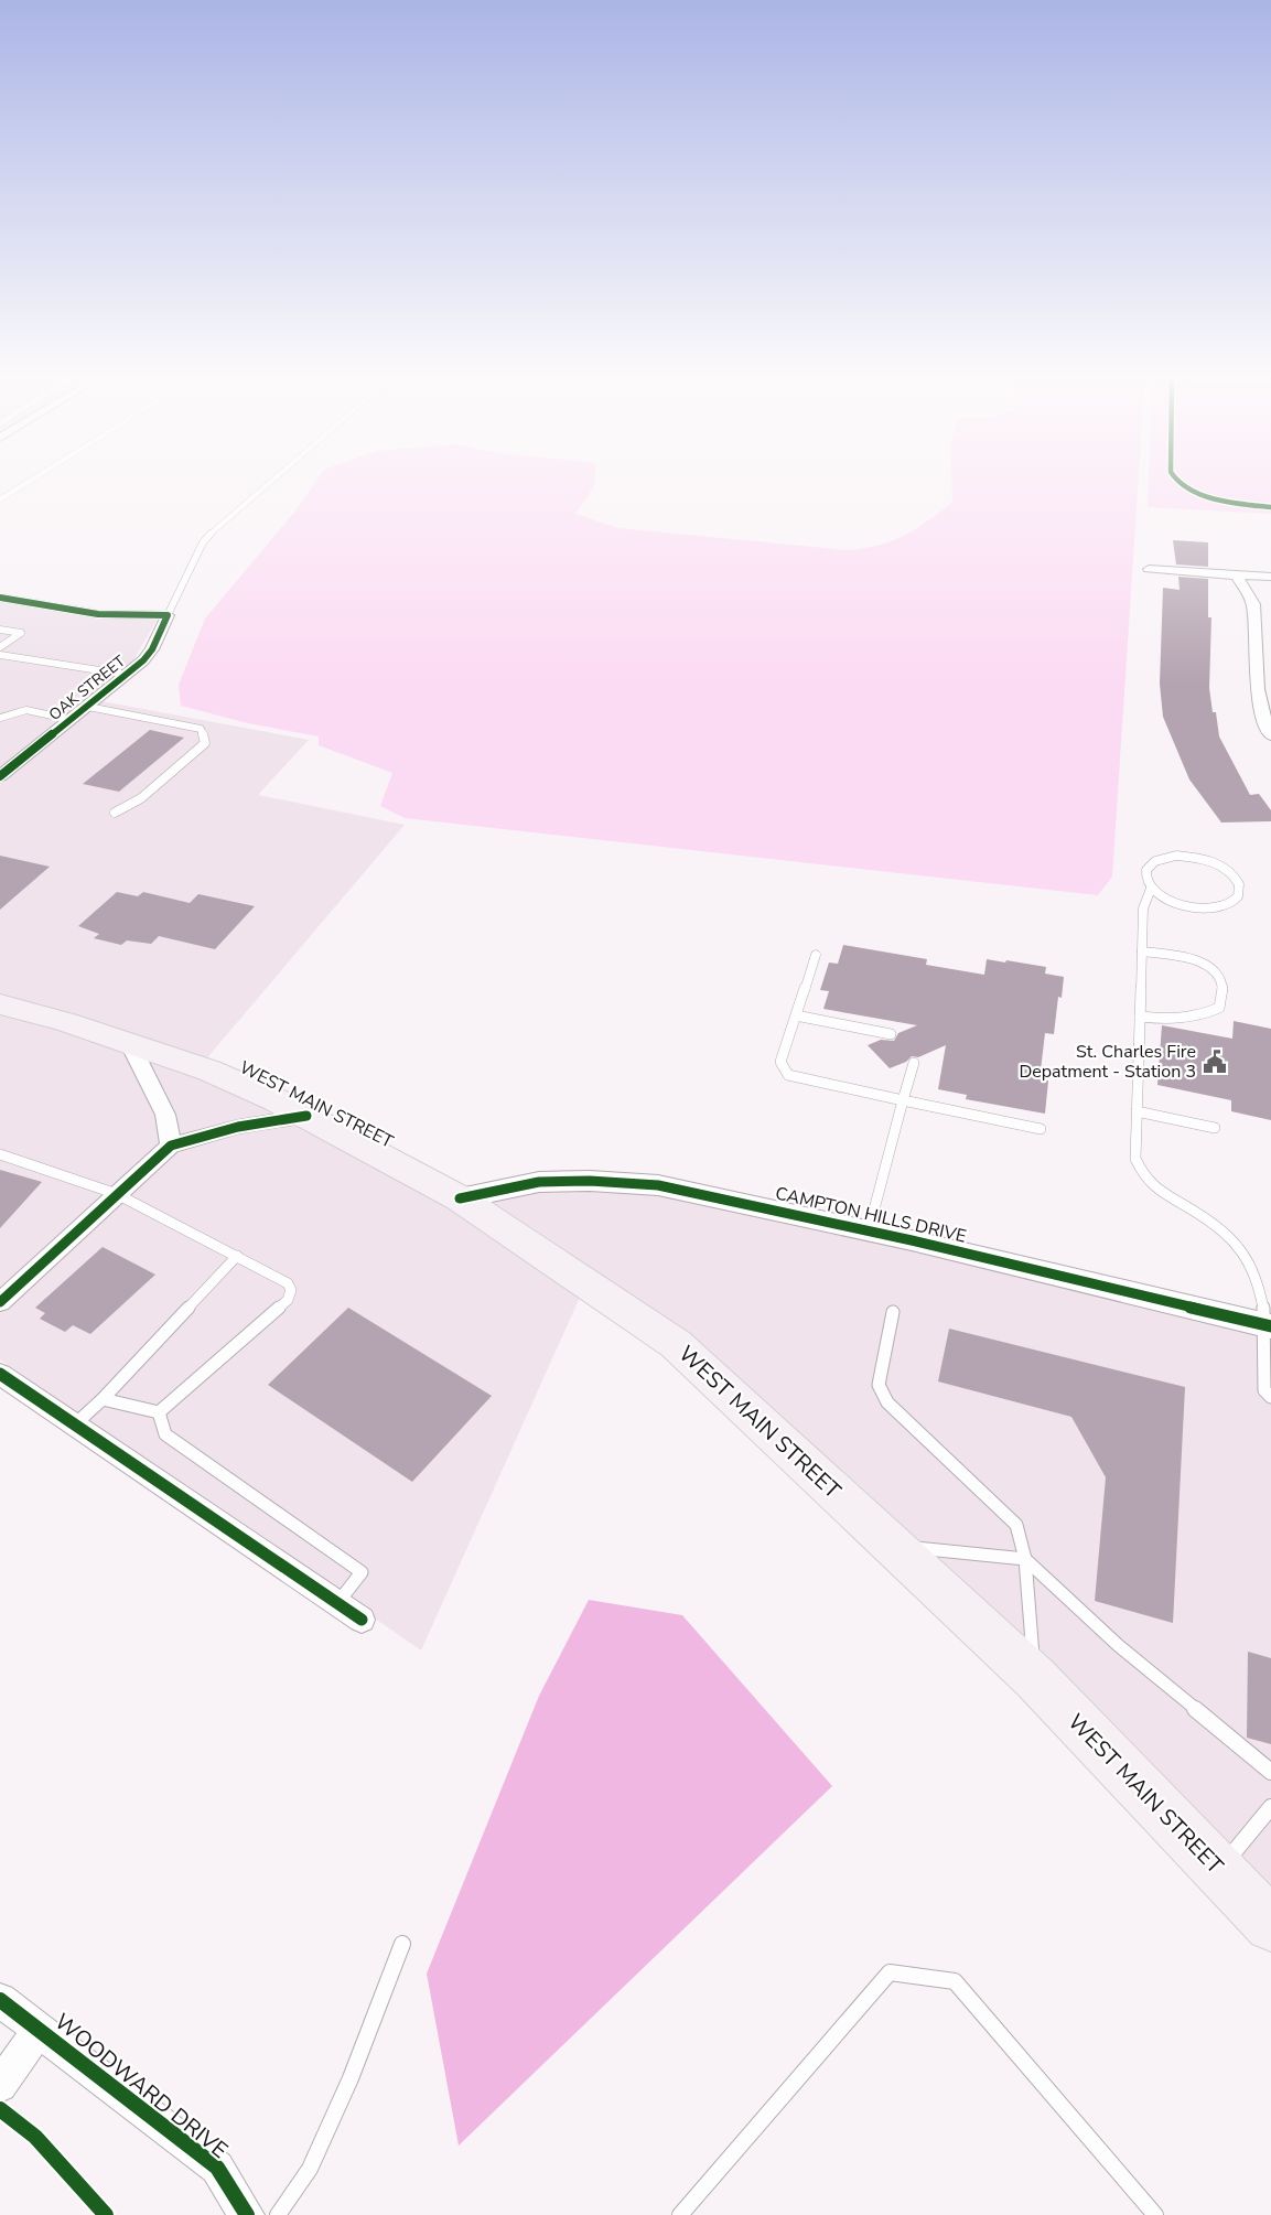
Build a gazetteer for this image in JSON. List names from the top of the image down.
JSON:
{
  "streets": {
    "main road": ["WEST MAIN STREET"],
    "street": ["OAK STREET", "CAMPTON HILLS DRIVE", "WOODWARD DRIVE"]
  },
  "crossings": [
    ["WEST MAIN STREET", "CAMPTON HILLS DRIVE"]
  ],
  "places": {
    "public building": ["St. Charles Fire Depatment - Station 3"]
  }
}
